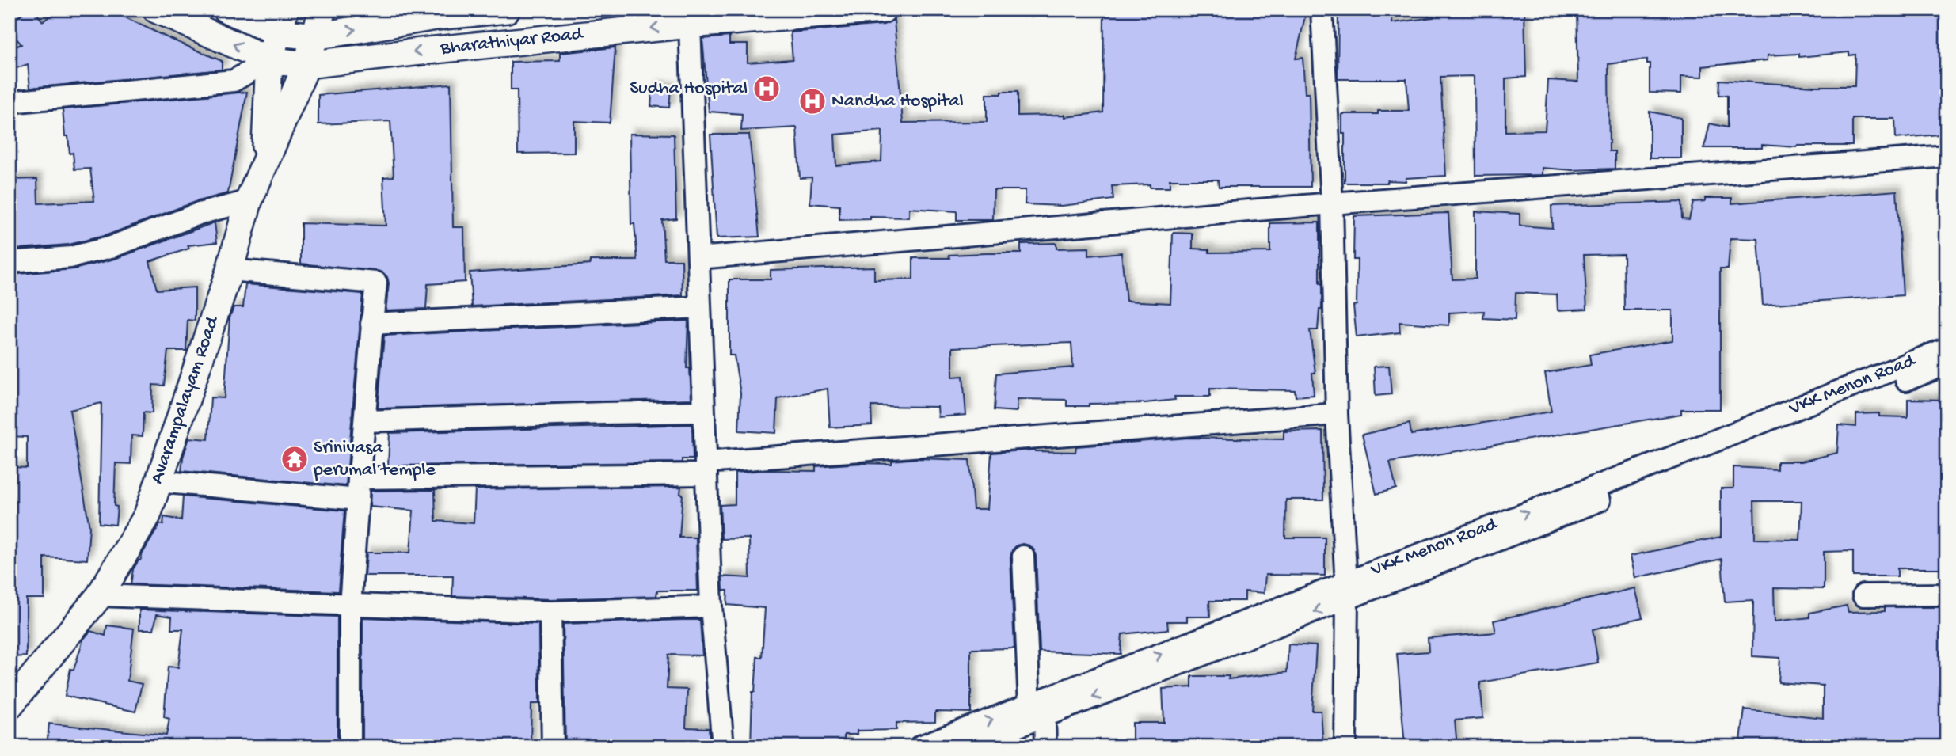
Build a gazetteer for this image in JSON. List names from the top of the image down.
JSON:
{
  "streets": {
    "main road": ["Bharathiyar Road", "Avarampalayam Road"],
    "street": ["VKK Menon Road"]
  },
  "crossings": [
    ["Bharathiyar Road", "Avarampalayam Road"]
  ],
  "places": {
    "hospital": ["Sudha Hospital", "Nandha Hospital"],
    "temple": ["Srinivasa perumal temple"]
  }
}
